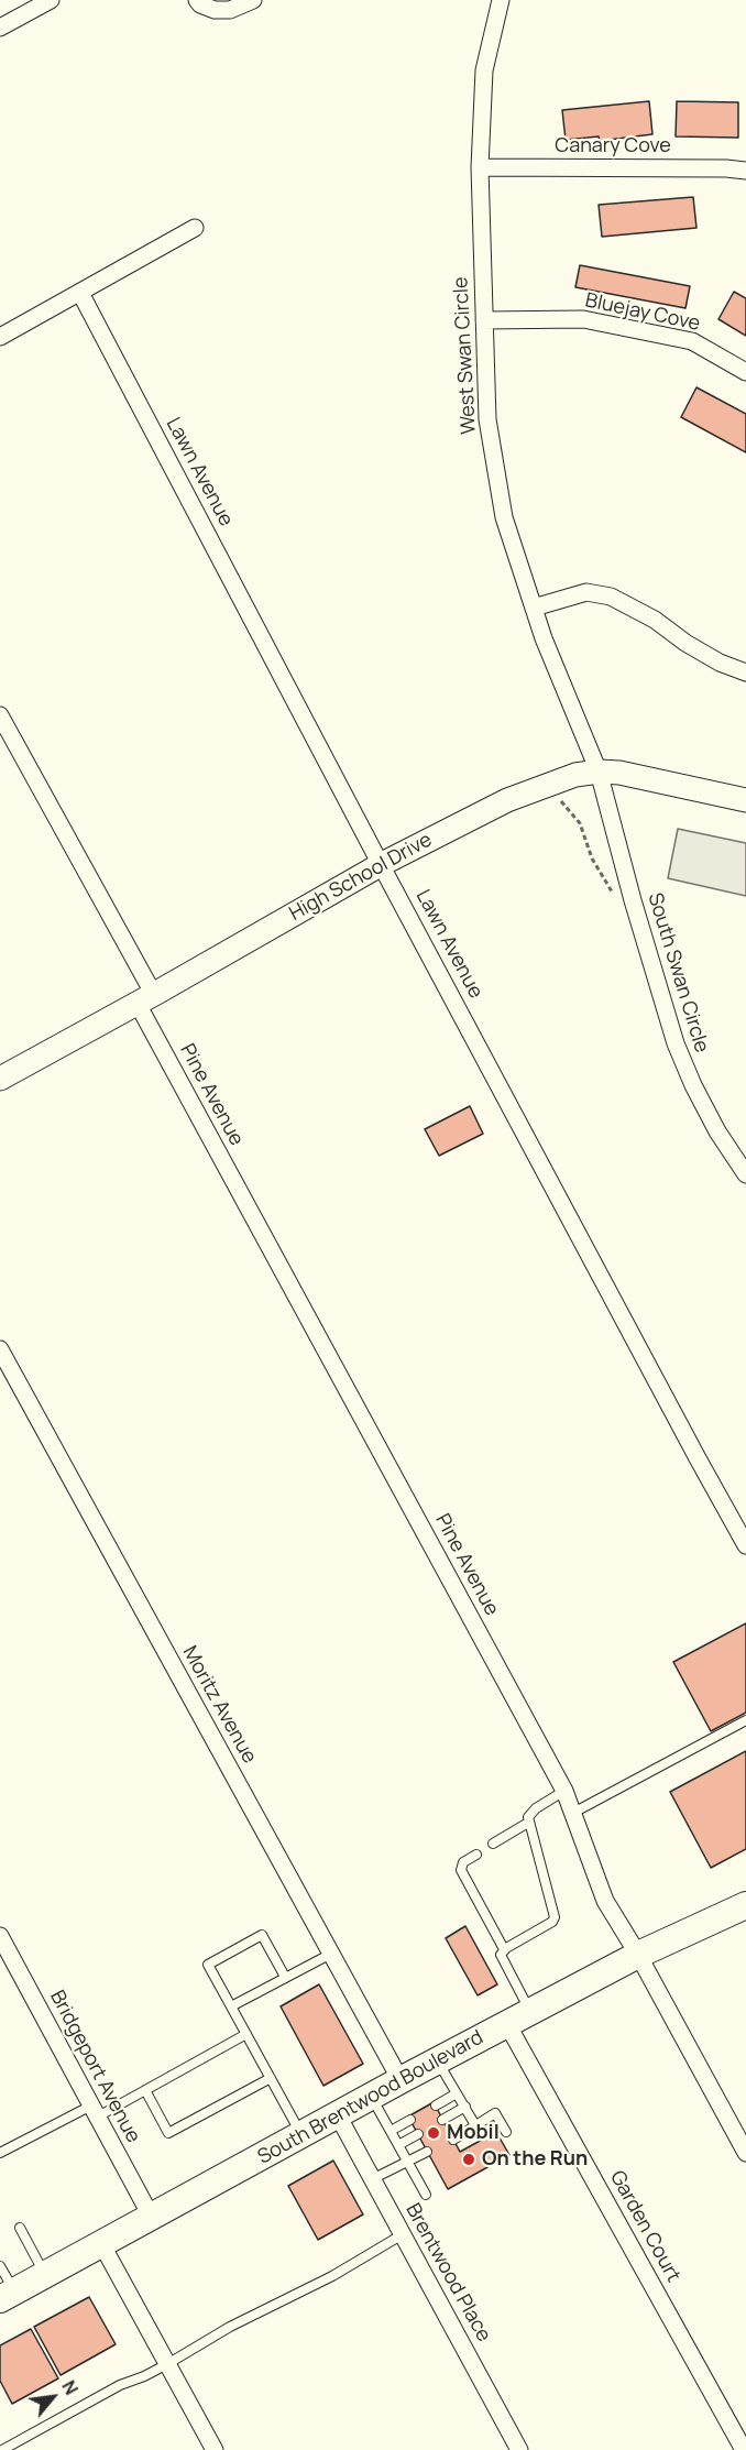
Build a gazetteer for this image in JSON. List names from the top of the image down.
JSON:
{
  "streets": {
    "main road": ["South Brentwood Boulevard"],
    "street": [
      "Canary Cove",
      "Bluejay Cove",
      "West Swan Circle",
      "Lawn Avenue",
      "High School Drive",
      "South Swan Circle",
      "Pine Avenue",
      "Moritz Avenue",
      "Bridgeport Avenue",
      "Garden Court",
      "Brentwood Place"
    ]
  },
  "crossings": [
    ["Canary Cove", "West Swan Circle"],
    ["Bluejay Cove", "West Swan Circle"],
    ["West Swan Circle", "High School Drive"],
    ["West Swan Circle", "South Swan Circle"],
    ["Lawn Avenue", "High School Drive"],
    ["High School Drive", "South Swan Circle"],
    ["High School Drive", "Pine Avenue"],
    ["Pine Avenue", "South Brentwood Boulevard"],
    ["Moritz Avenue", "South Brentwood Boulevard"],
    ["Bridgeport Avenue", "South Brentwood Boulevard"],
    ["South Brentwood Boulevard", "Garden Court"],
    ["South Brentwood Boulevard", "Brentwood Place"]
  ],
  "places": ["Mobil", "On the Run"],
  "north": "top right"
}
